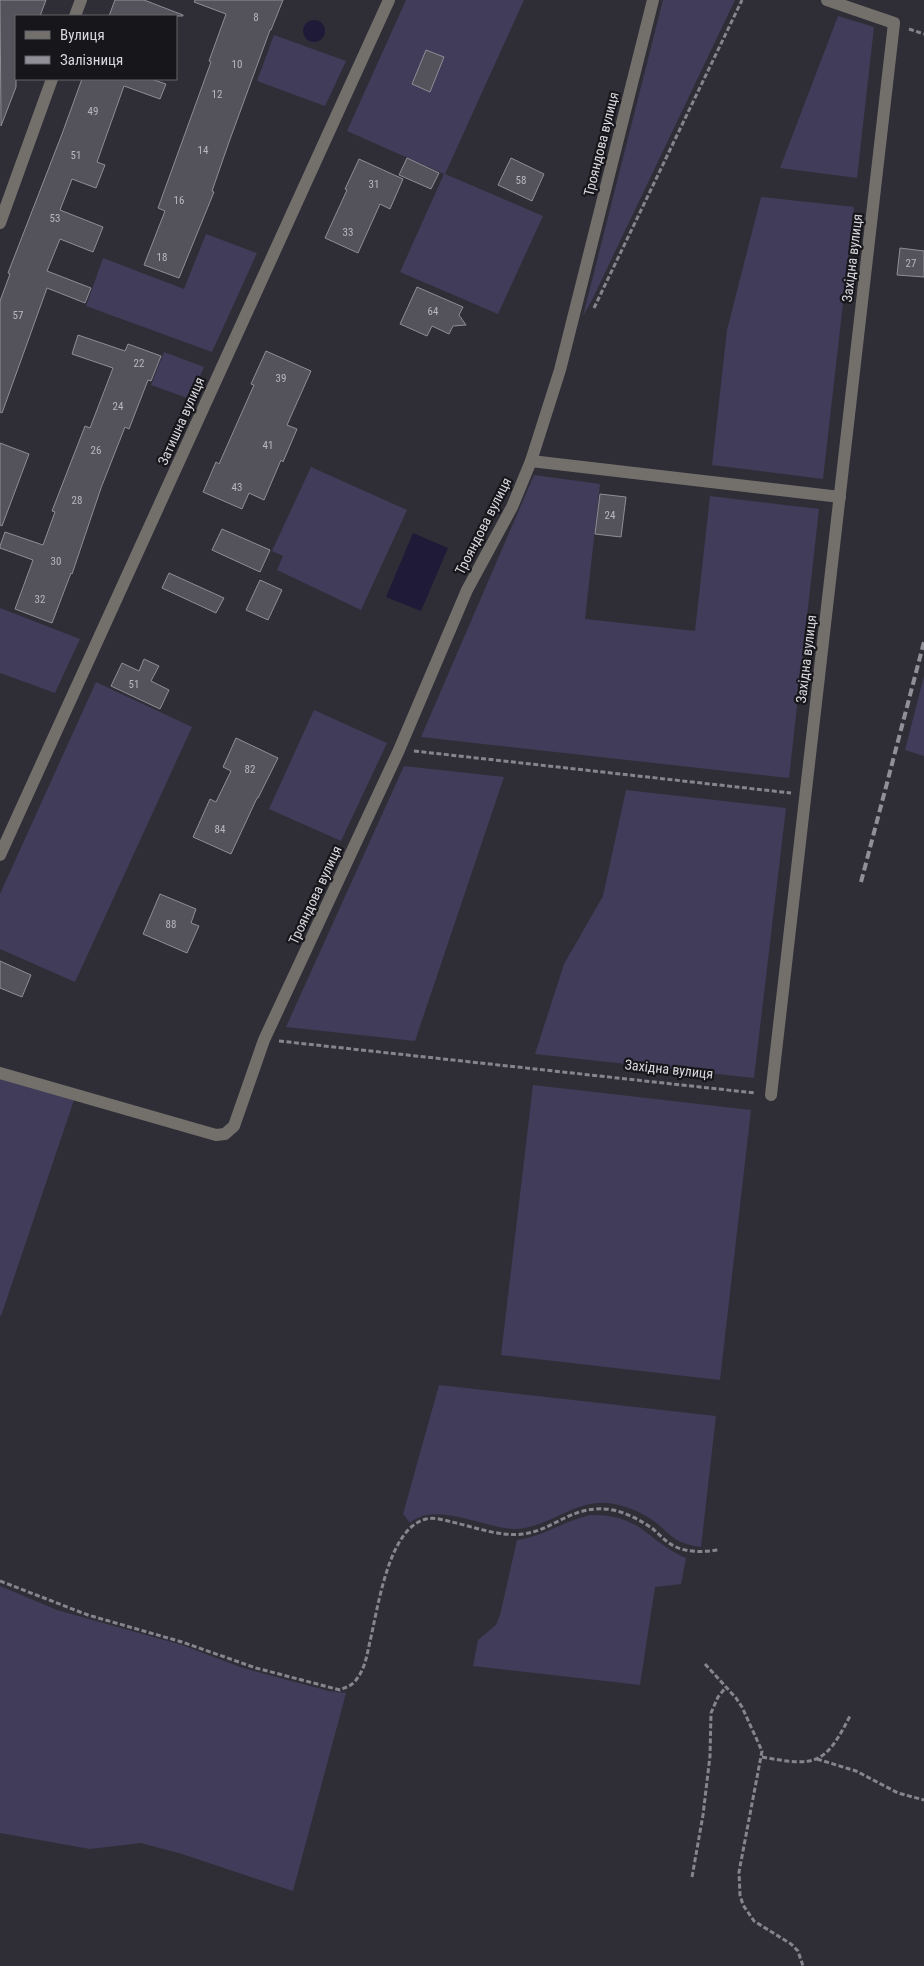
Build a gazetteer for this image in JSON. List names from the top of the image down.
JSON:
{
  "streets": {
    "street": ["Трояндова вулиця", "Західна вулиця", "Затишна вулиця"]
  },
  "crossings": [
    ["Трояндова вулиця", "Західна вулиця"]
  ],
  "house_numbers": [
    "8",
    "10",
    "12",
    "49",
    "14",
    "51",
    "58",
    "31",
    "16",
    "53",
    "33",
    "18",
    "27",
    "64",
    "57",
    "22",
    "39",
    "24",
    "41",
    "26",
    "43",
    "28",
    "24",
    "30",
    "32",
    "51",
    "82",
    "84",
    "88"
  ],
  "legend": ["Вулиця", "Залізниця"]
}
